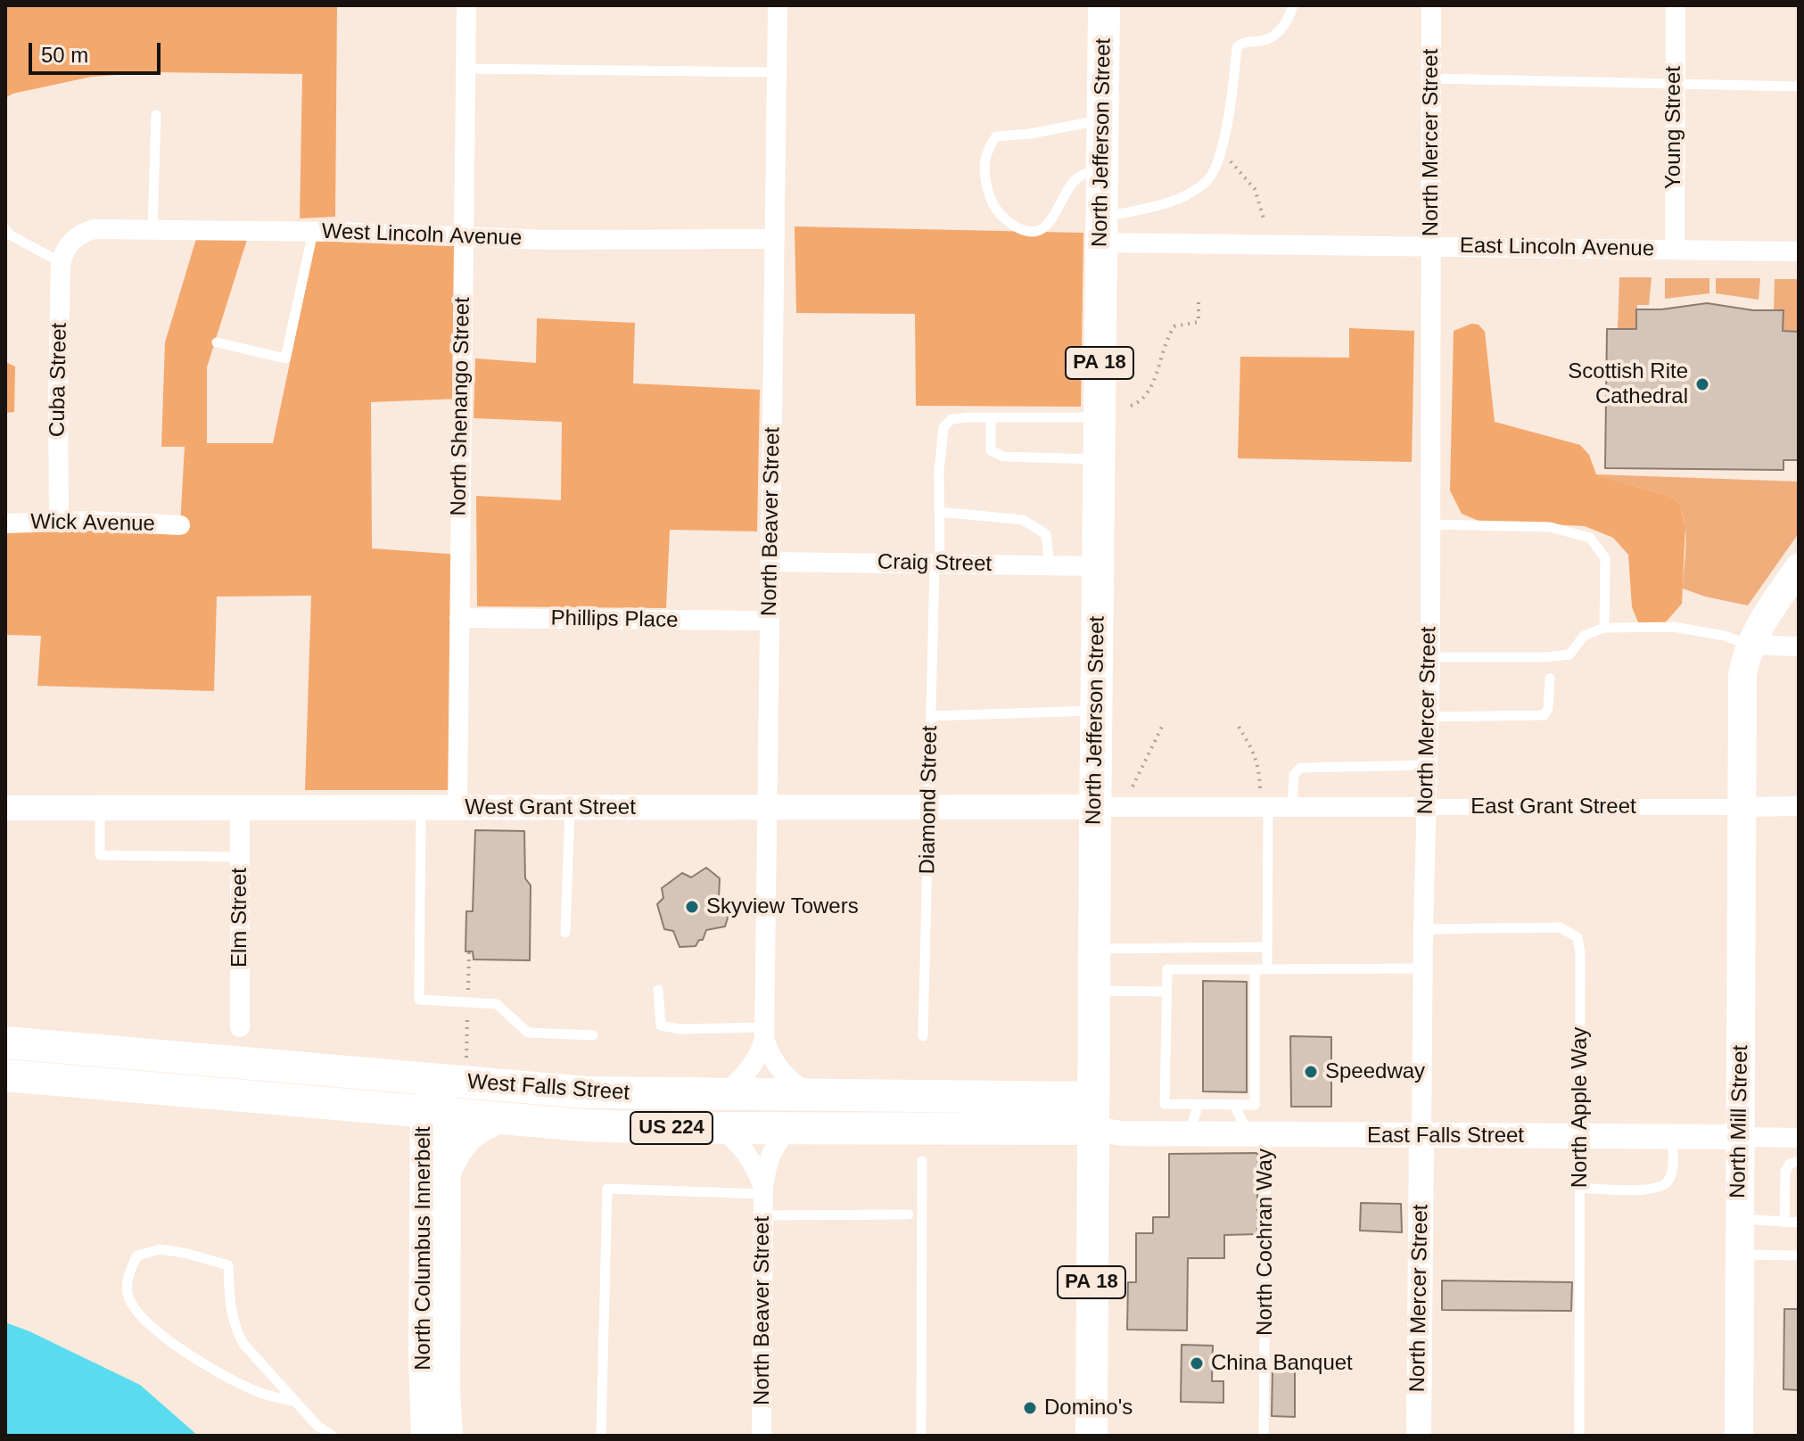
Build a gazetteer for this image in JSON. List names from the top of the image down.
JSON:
{
  "streets": {
    "main road": [
      "North Jefferson Street",
      "PA 18",
      "West Falls Street",
      "North Mill Street",
      "US 224",
      "North Columbus Innerbelt"
    ],
    "street": [
      "Young Street",
      "North Mercer Street",
      "West Lincoln Avenue",
      "East Lincoln Avenue",
      "Cuba Street",
      "North Shenango Street",
      "North Beaver Street",
      "Wick Avenue",
      "Craig Street",
      "Phillips Place",
      "East Grant Street",
      "West Grant Street",
      "Elm Street",
      "East Falls Street"
    ],
    "lane": ["Diamond Street", "North Apple Way", "North Cochran Way"]
  },
  "crossings": [
    ["Young Street", "East Lincoln Avenue"],
    ["North Jefferson Street", "East Lincoln Avenue"],
    ["North Jefferson Street", "Craig Street"],
    ["North Jefferson Street", "Diamond Street"],
    ["North Jefferson Street", "East Grant Street"],
    ["North Jefferson Street", "West Grant Street"],
    ["North Jefferson Street", "West Falls Street"],
    ["North Jefferson Street", "East Falls Street"],
    ["North Mercer Street", "East Lincoln Avenue"],
    ["North Mercer Street", "East Grant Street"],
    ["North Mercer Street", "North Apple Way"],
    ["North Mercer Street", "East Falls Street"],
    ["West Lincoln Avenue", "Cuba Street"],
    ["West Lincoln Avenue", "North Shenango Street"],
    ["West Lincoln Avenue", "North Beaver Street"],
    ["Cuba Street", "Wick Avenue"],
    ["North Shenango Street", "Phillips Place"],
    ["North Shenango Street", "West Grant Street"],
    ["North Beaver Street", "Craig Street"],
    ["North Beaver Street", "Phillips Place"],
    ["North Beaver Street", "West Grant Street"],
    ["North Beaver Street", "West Falls Street"],
    ["Craig Street", "Diamond Street"],
    ["Diamond Street", "West Grant Street"],
    ["East Grant Street", "West Grant Street"],
    ["East Grant Street", "North Mill Street"],
    ["West Grant Street", "Elm Street"],
    ["West Falls Street", "East Falls Street"],
    ["West Falls Street", "North Columbus Innerbelt"],
    ["North Apple Way", "East Falls Street"],
    ["North Mill Street", "East Falls Street"],
    ["East Falls Street", "North Cochran Way"]
  ],
  "places": [
    "Scottish Rite Cathedral",
    "Skyview Towers",
    "Speedway",
    "China Banquet",
    "Domino's"
  ],
  "scale_bar": "50 m"
}
